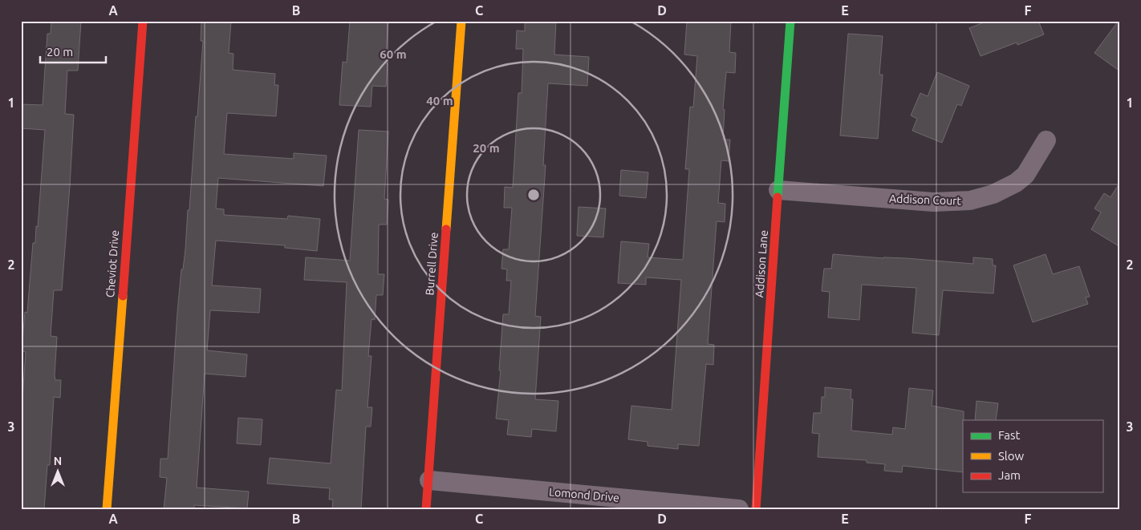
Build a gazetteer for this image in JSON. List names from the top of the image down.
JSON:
{
  "streets": {
    "street": [
      "Addison Court",
      "Cheviot Drive",
      "Burrell Drive",
      "Addison Lane",
      "Lomond Drive"
    ]
  },
  "crossings": [
    ["Addison Court", "Addison Lane"],
    ["Burrell Drive", "Lomond Drive"]
  ],
  "legend": ["Fast", "Slow", "Jam"],
  "scale_bar": "20 m",
  "north": "top",
  "grid": {
    "columns": [
      "A",
      "B",
      "C",
      "D",
      "E",
      "F"
    ],
    "rows": ["1", "2", "3"]
  },
  "rings": ["60 m", "40 m", "20 m"]
}
